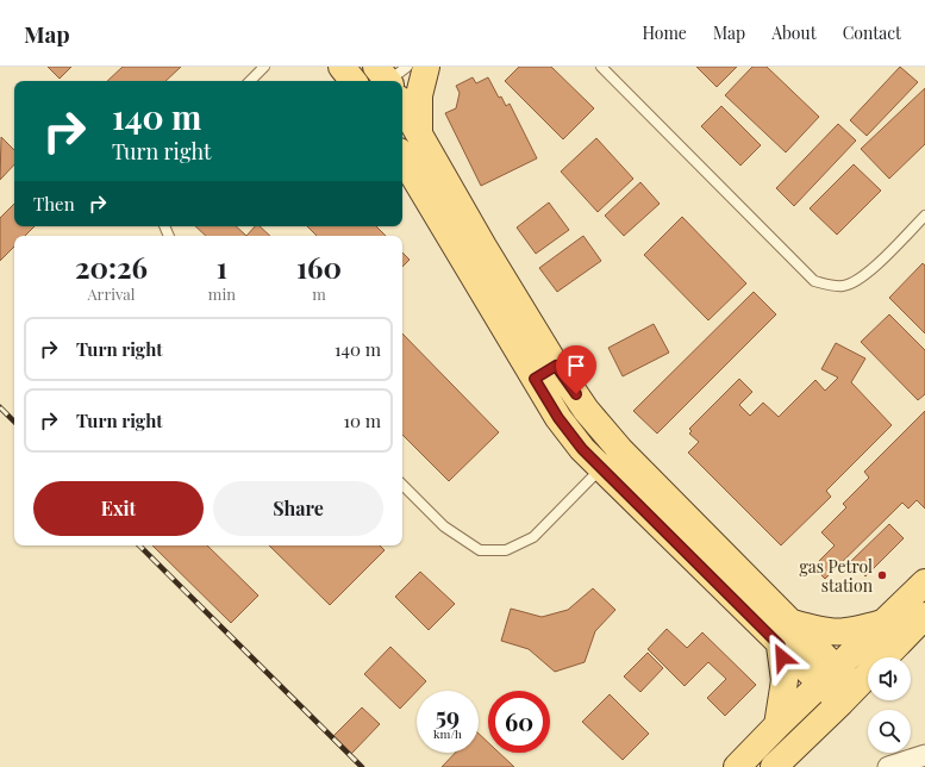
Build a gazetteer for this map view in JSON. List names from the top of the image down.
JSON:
{
  "places": ["gas Petrol station"],
  "page": {
    "header": "Map",
    "nav": [
      "Home",
      "Map",
      "About",
      "Contact"
    ],
    "turn": ["140 m", "Turn right"],
    "then": "Then",
    "eta": [
      "20:26",
      "Arrival",
      "1",
      "min",
      "160",
      "m"
    ],
    "list": [
      {
        "name": "Turn right",
        "value": "140 m"
      },
      {
        "name": "Turn right",
        "value": "10 m"
      }
    ],
    "buttons": ["Exit", "Share"],
    "speed": "59 km/h",
    "limit": "60"
  }
}
